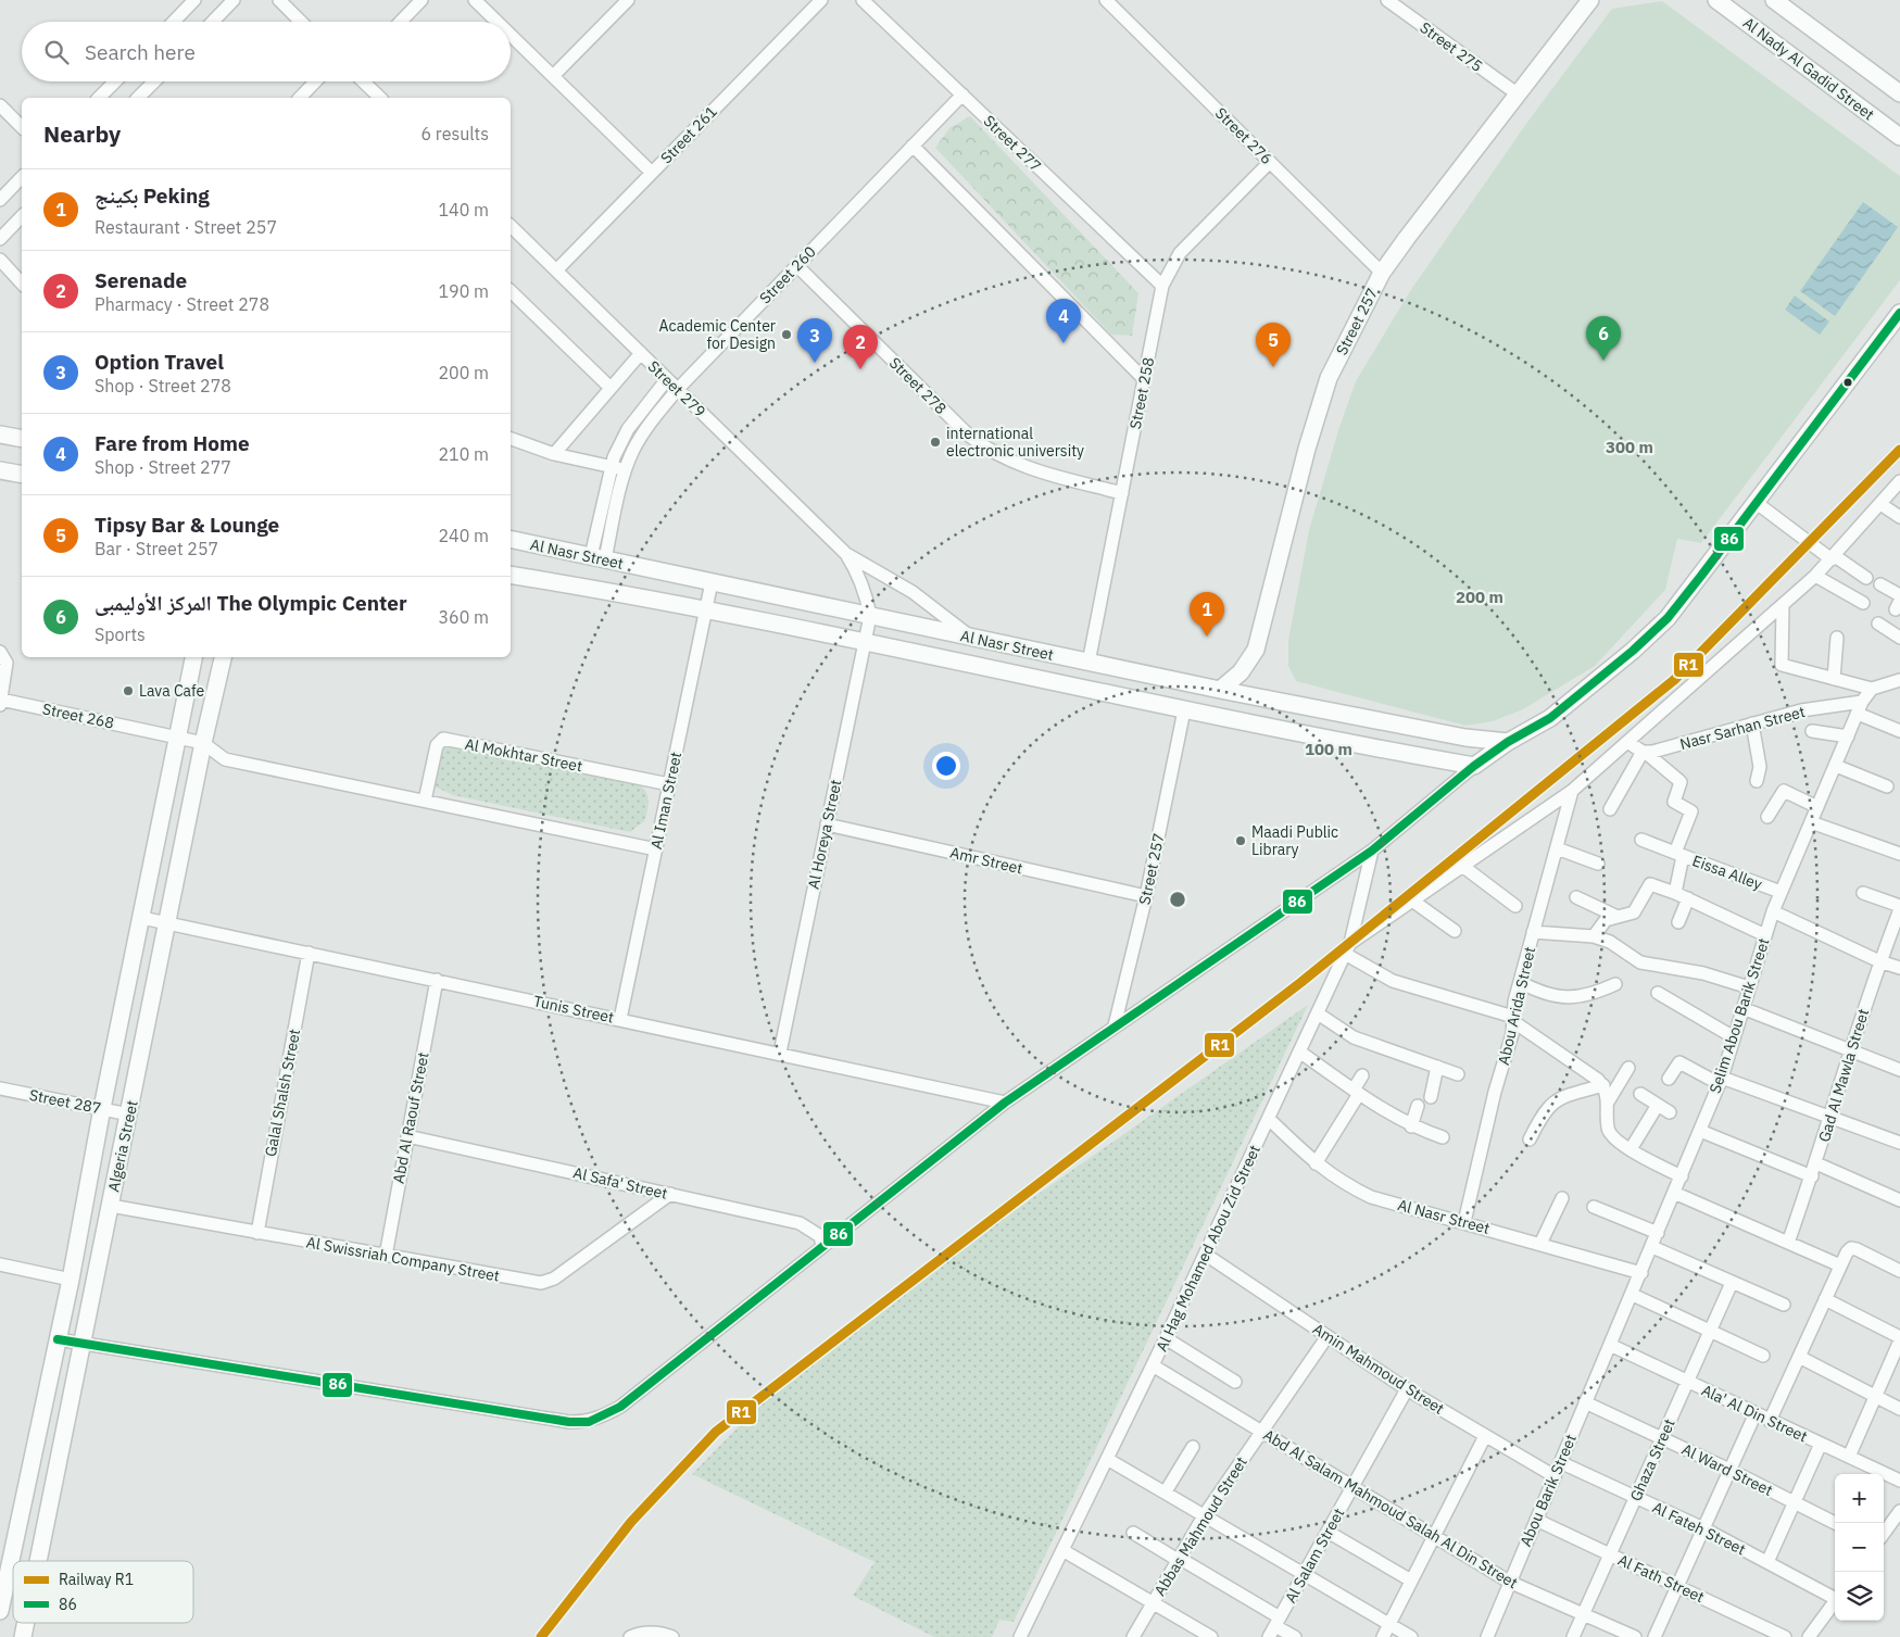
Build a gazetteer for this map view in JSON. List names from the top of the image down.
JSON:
{
  "streets": {
    "street": [
      "Street 275",
      "Al Nady Al Gadid Street",
      "Street 261",
      "Street 276",
      "Street 277",
      "Street 260",
      "Street 257",
      "Street 278",
      "Street 279",
      "Street 258",
      "Al Nasr Street",
      "Street 268",
      "Nasr Sarhan Street",
      "Al Mokhtar Street",
      "Al Iman Street",
      "Al Horeya Street",
      "Amr Street",
      "Eissa Alley",
      "Abou Arida Street",
      "Tunis Street",
      "Selim Abou Barik Street",
      "Gad Al Mawla Street",
      "Galal Shalsh Street",
      "Street 287",
      "Abd Al Raouf Street",
      "Algeria Street",
      "Al Safa' Street",
      "Al Hag Mohamed Abou Zid Street",
      "Al Swissriah Company Street",
      "Amin Mahmoud Street",
      "Ala' Al Din Street",
      "Ghaza Street",
      "Al Ward Street",
      "Abou Barik Street",
      "Abd Al Salam Mahmoud Salah Al Din Street",
      "Abbas Mahmoud Street",
      "Al Fateh Street",
      "Al Salam Street",
      "Al Fath Street"
    ]
  },
  "crossings": [
    ["Street 275", "Street 257"],
    ["Street 261", "Street 279"],
    ["Street 276", "Street 257"],
    ["Street 276", "Street 258"],
    ["Street 277", "Street 260"],
    ["Street 277", "Street 258"],
    ["Street 260", "Street 278"],
    ["Street 260", "Street 279"],
    ["Street 260", "Al Nasr Street"],
    ["Street 257", "Al Nasr Street"],
    ["Street 257", "Amr Street"],
    ["Street 278", "Street 258"],
    ["Street 279", "Al Nasr Street"],
    ["Street 279", "Al Horeya Street"],
    ["Street 258", "Al Nasr Street"],
    ["Al Nasr Street", "Al Iman Street"],
    ["Al Nasr Street", "Al Horeya Street"],
    ["Al Nasr Street", "Abou Arida Street"],
    ["Al Nasr Street", "Selim Abou Barik Street"],
    ["Al Nasr Street", "Al Hag Mohamed Abou Zid Street"],
    ["Street 268", "Algeria Street"],
    ["Nasr Sarhan Street", "Eissa Alley"],
    ["Nasr Sarhan Street", "Selim Abou Barik Street"],
    ["Al Mokhtar Street", "Al Iman Street"],
    ["Al Iman Street", "Tunis Street"],
    ["Al Horeya Street", "Amr Street"],
    ["Al Horeya Street", "Tunis Street"],
    ["Eissa Alley", "Selim Abou Barik Street"],
    ["Tunis Street", "Galal Shalsh Street"],
    ["Tunis Street", "Abd Al Raouf Street"],
    ["Tunis Street", "Algeria Street"],
    ["Selim Abou Barik Street", "Ala' Al Din Street"],
    ["Selim Abou Barik Street", "Abou Barik Street"],
    ["Galal Shalsh Street", "Al Swissriah Company Street"],
    ["Street 287", "Algeria Street"],
    ["Abd Al Raouf Street", "Al Safa' Street"],
    ["Abd Al Raouf Street", "Al Swissriah Company Street"],
    ["Algeria Street", "Al Swissriah Company Street"],
    ["Al Safa' Street", "Al Swissriah Company Street"],
    ["Al Hag Mohamed Abou Zid Street", "Amin Mahmoud Street"],
    ["Al Hag Mohamed Abou Zid Street", "Abd Al Salam Mahmoud Salah Al Din Street"],
    ["Amin Mahmoud Street", "Abou Barik Street"],
    ["Amin Mahmoud Street", "Abbas Mahmoud Street"],
    ["Amin Mahmoud Street", "Al Salam Street"],
    ["Ala' Al Din Street", "Ghaza Street"],
    ["Ala' Al Din Street", "Abou Barik Street"],
    ["Ghaza Street", "Al Ward Street"],
    ["Ghaza Street", "Abd Al Salam Mahmoud Salah Al Din Street"],
    ["Ghaza Street", "Al Fateh Street"],
    ["Ghaza Street", "Al Fath Street"],
    ["Al Ward Street", "Abou Barik Street"],
    ["Abou Barik Street", "Abd Al Salam Mahmoud Salah Al Din Street"],
    ["Abou Barik Street", "Al Fateh Street"],
    ["Abou Barik Street", "Al Fath Street"],
    ["Abd Al Salam Mahmoud Salah Al Din Street", "Abbas Mahmoud Street"],
    ["Abd Al Salam Mahmoud Salah Al Din Street", "Al Salam Street"]
  ],
  "places": [
    "Academic Center for Design",
    "international electronic university",
    "Lava Cafe",
    "Maadi Public Library"
  ],
  "lines": ["transit line 86", "rail line R1"],
  "legend": ["Railway R1", "86"],
  "page": {
    "search": "Search here",
    "heading": ["Nearby", "6 results"],
    "list": [
      {
        "mark": "1",
        "name": "بكينج Peking",
        "note": "Restaurant · Street 257",
        "value": "140 m"
      },
      {
        "mark": "2",
        "name": "Serenade",
        "note": "Pharmacy · Street 278",
        "value": "190 m"
      },
      {
        "mark": "3",
        "name": "Option Travel",
        "note": "Shop · Street 278",
        "value": "200 m"
      },
      {
        "mark": "4",
        "name": "Fare from Home",
        "note": "Shop · Street 277",
        "value": "210 m"
      },
      {
        "mark": "5",
        "name": "Tipsy Bar & Lounge",
        "note": "Bar · Street 257",
        "value": "240 m"
      },
      {
        "mark": "6",
        "name": "المركز الأوليمبى The Olympic Center",
        "note": "Sports",
        "value": "360 m"
      }
    ],
    "pins": [
      "4",
      "6",
      "3",
      "5",
      "2",
      "1"
    ],
    "map_buttons": ["+", "−"]
  },
  "rings": ["300 m", "200 m", "100 m"]
}
